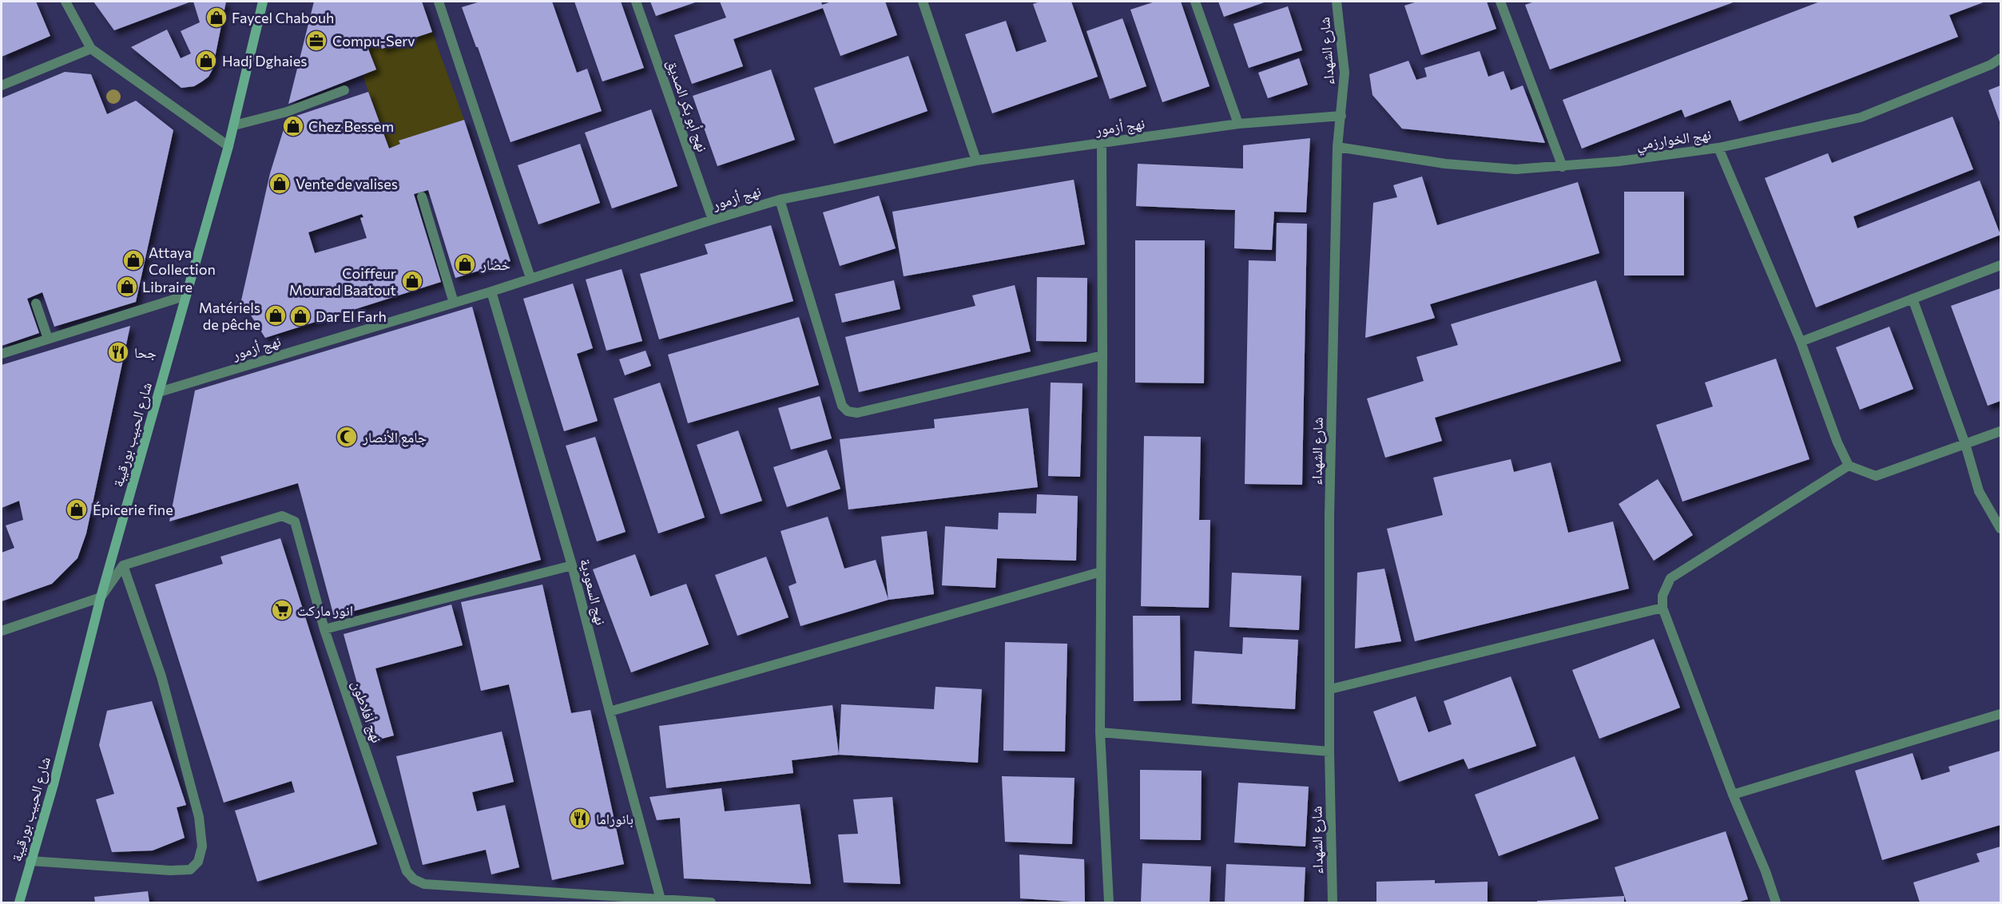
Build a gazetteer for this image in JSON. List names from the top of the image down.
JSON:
{
  "streets": {
    "main road": ["شارع الحبيب بورقيبة"],
    "street": [
      "شارع الشهداء",
      "نهج أبو بكر الصديق",
      "نهج أزمور",
      "نهج الخوارزمي",
      "نهج السعودية",
      "نهج أفلاطون"
    ]
  },
  "crossings": [
    ["شارع الشهداء", "نهج أزمور"],
    ["شارع الشهداء", "نهج الخوارزمي"],
    ["نهج أبو بكر الصديق", "نهج أزمور"],
    ["نهج أزمور", "شارع الحبيب بورقيبة"],
    ["نهج أزمور", "نهج السعودية"],
    ["نهج السعودية", "نهج أفلاطون"]
  ],
  "places": {
    "shop": [
      "Faycel Chabouh",
      "Hadj Dghaies",
      "Chez Bessem",
      "Vente de valises",
      "Attaya Collection",
      "خضار",
      "Coiffeur Mourad Baatout",
      "Libraire",
      "Matériels de pêche",
      "Dar El Farh",
      "Épicerie fine"
    ],
    "office": ["Compu-Serv"],
    "restaurant": ["جحا", "بانوراما"],
    "mosque": ["جامع الأنصار"],
    "supermarket": ["انور ماركت"]
  }
}
